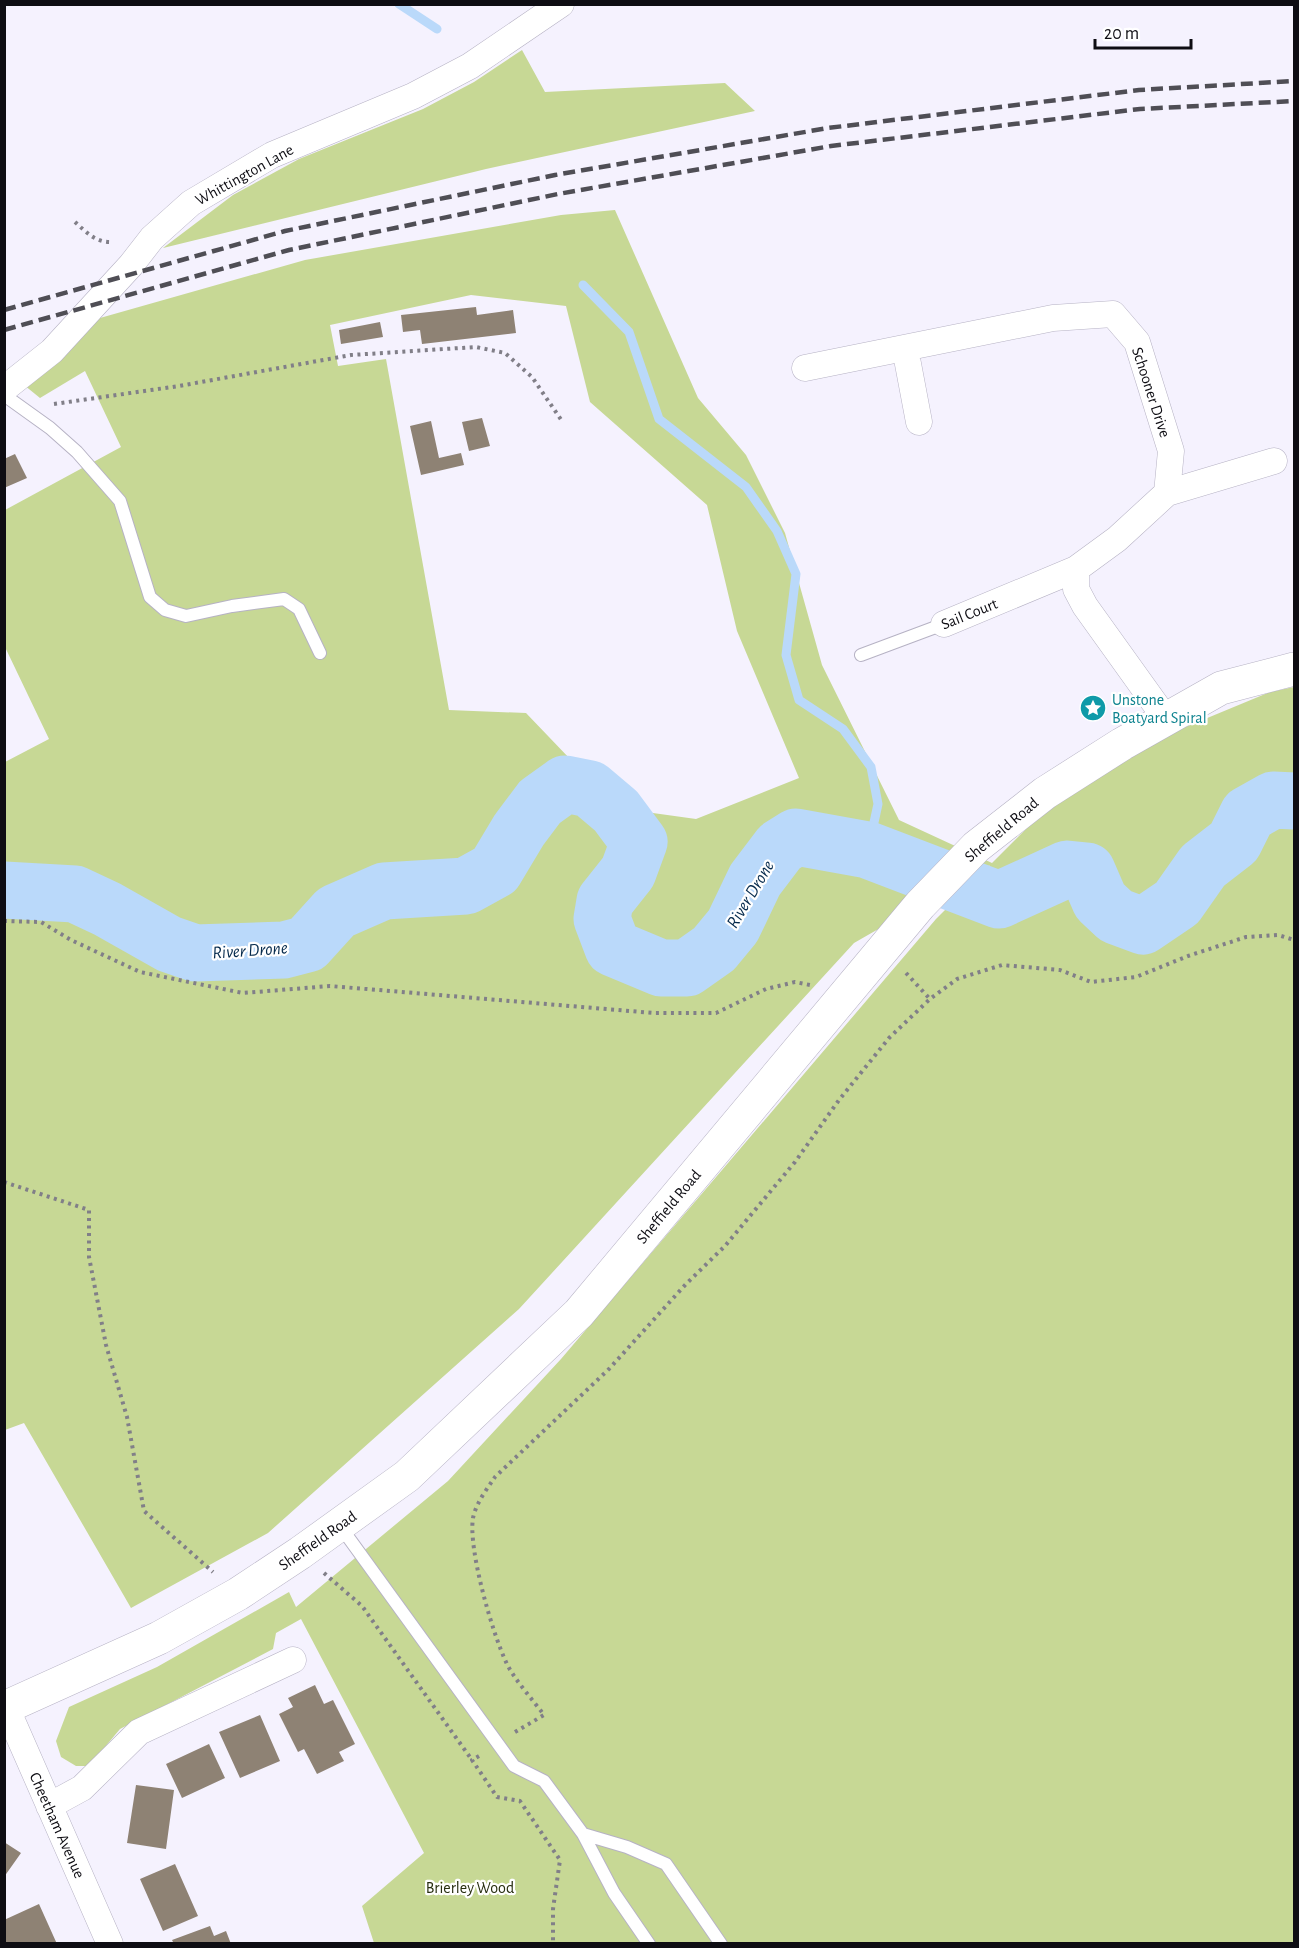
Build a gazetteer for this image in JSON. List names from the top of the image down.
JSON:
{
  "streets": {
    "main road": ["Sheffield Road"],
    "street": [
      "Whittington Lane",
      "Schooner Drive",
      "Sail Court",
      "Cheetham Avenue"
    ]
  },
  "crossings": [
    ["Sheffield Road", "Cheetham Avenue"]
  ],
  "water": ["River Drone"],
  "parks": ["Brierley Wood"],
  "places": {
    "place": ["Unstone Boatyard Spiral"]
  },
  "scale_bar": "20 m"
}
